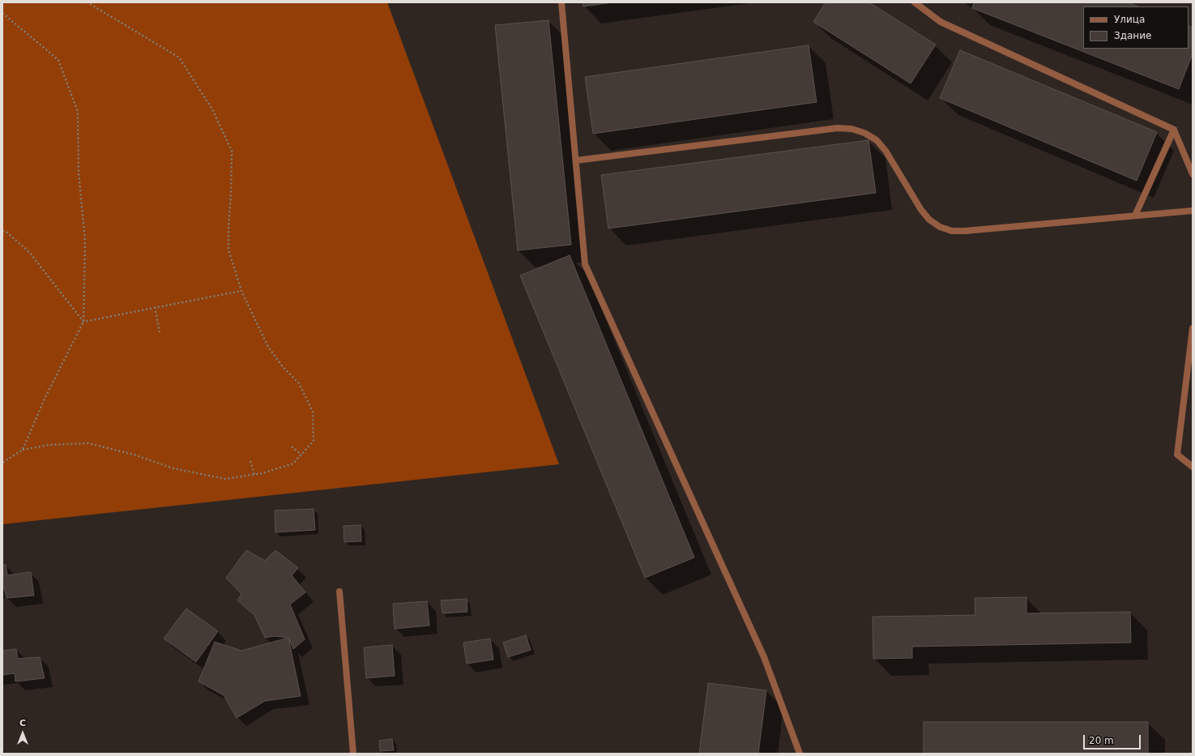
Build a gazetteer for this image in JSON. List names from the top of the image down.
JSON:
{
  "legend": ["Улица", "Здание"],
  "scale_bar": "20 m",
  "north": "top"
}
